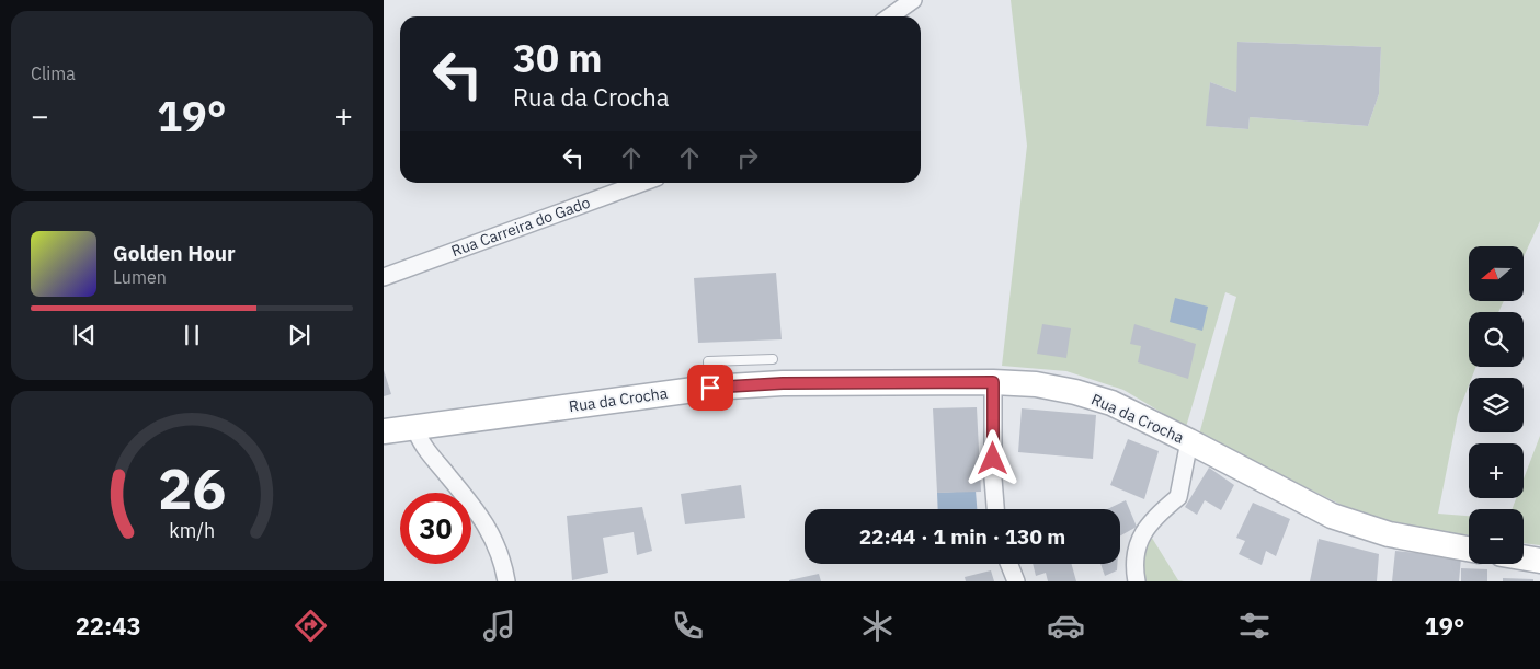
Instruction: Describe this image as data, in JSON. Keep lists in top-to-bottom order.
{
  "streets": {
    "street": ["Rua Carreira do Gado", "Rua da Crocha"]
  },
  "north": "left",
  "page": {
    "tile": "Clima",
    "turn": ["30 m", "Rua da Crocha"],
    "heat": ["−", "19°", "+"],
    "song": ["Golden Hour", "Lumen"],
    "map_buttons": ["+", "−"],
    "limit": "30",
    "trip": "22:44 · 1 min · 130 m",
    "tabs": ["22:43", "19°"],
    "gauge": ["26", "km/h"]
  }
}
